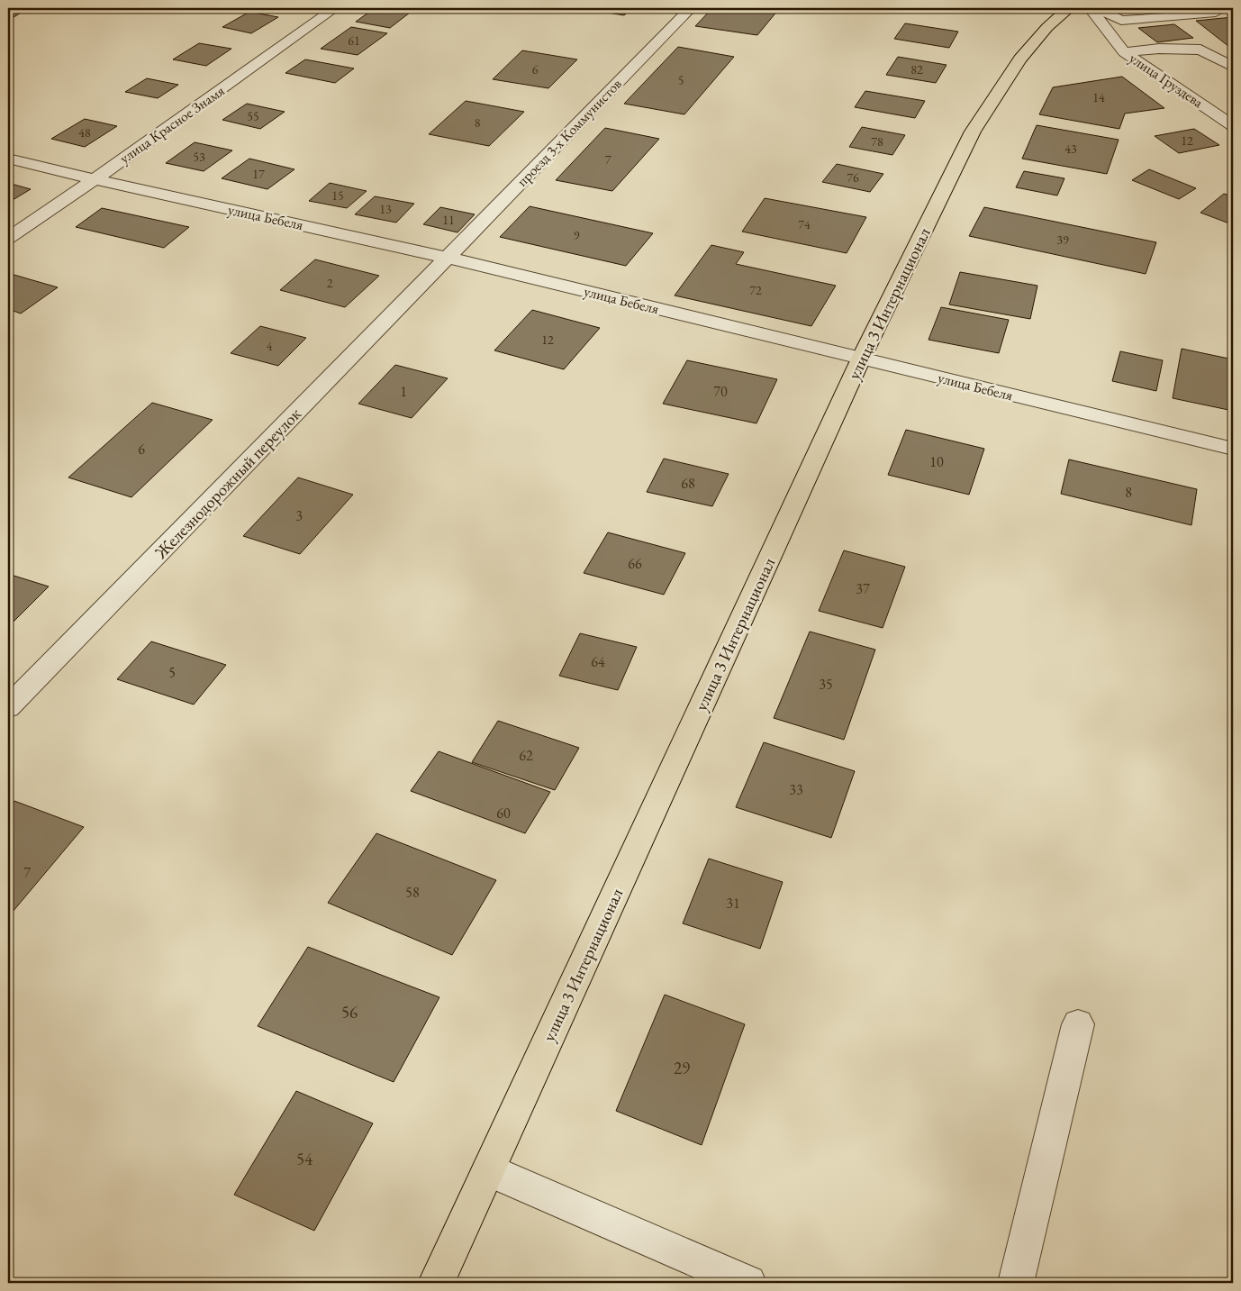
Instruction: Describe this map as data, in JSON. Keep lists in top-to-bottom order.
{
  "streets": {
    "main road": ["улица 3 Интернационал"],
    "street": [
      "улица Груздева",
      "улица Красное Знамя",
      "проезд 3-х Коммунистов",
      "улица Бебеля",
      "Железнодорожный переулок"
    ]
  },
  "crossings": [
    ["улица Красное Знамя", "улица Бебеля"],
    ["проезд 3-х Коммунистов", "улица Бебеля"],
    ["проезд 3-х Коммунистов", "Железнодорожный переулок"],
    ["улица Бебеля", "улица 3 Интернационал"],
    ["улица Бебеля", "Железнодорожный переулок"]
  ],
  "house_numbers": [
    "61",
    "6",
    "82",
    "5",
    "14",
    "55",
    "8",
    "48",
    "12",
    "78",
    "43",
    "53",
    "7",
    "17",
    "76",
    "15",
    "13",
    "11",
    "74",
    "9",
    "39",
    "2",
    "72",
    "12",
    "4",
    "1",
    "70",
    "6",
    "10",
    "68",
    "8",
    "3",
    "66",
    "37",
    "64",
    "5",
    "35",
    "62",
    "33",
    "60",
    "7",
    "58",
    "31",
    "56",
    "29",
    "54"
  ]
}
